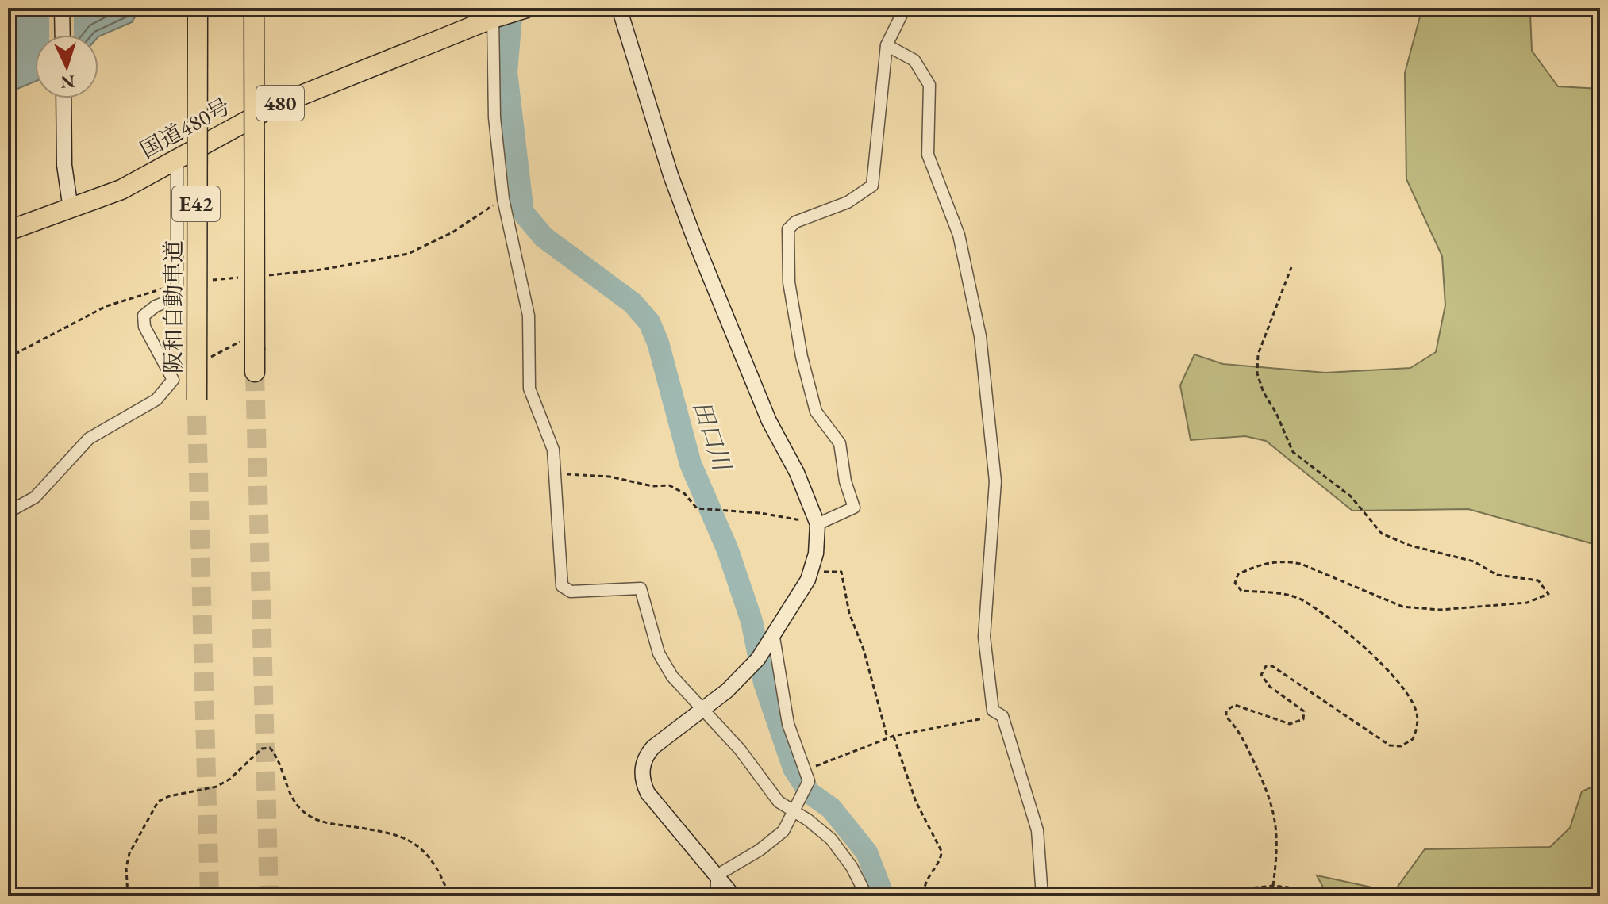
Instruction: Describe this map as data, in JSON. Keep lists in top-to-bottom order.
{
  "streets": {
    "highway": [
      "480",
      "国道480号",
      "E42",
      "阪和自動車道"
    ]
  },
  "water": ["田口川"],
  "north": "bottom"
}
